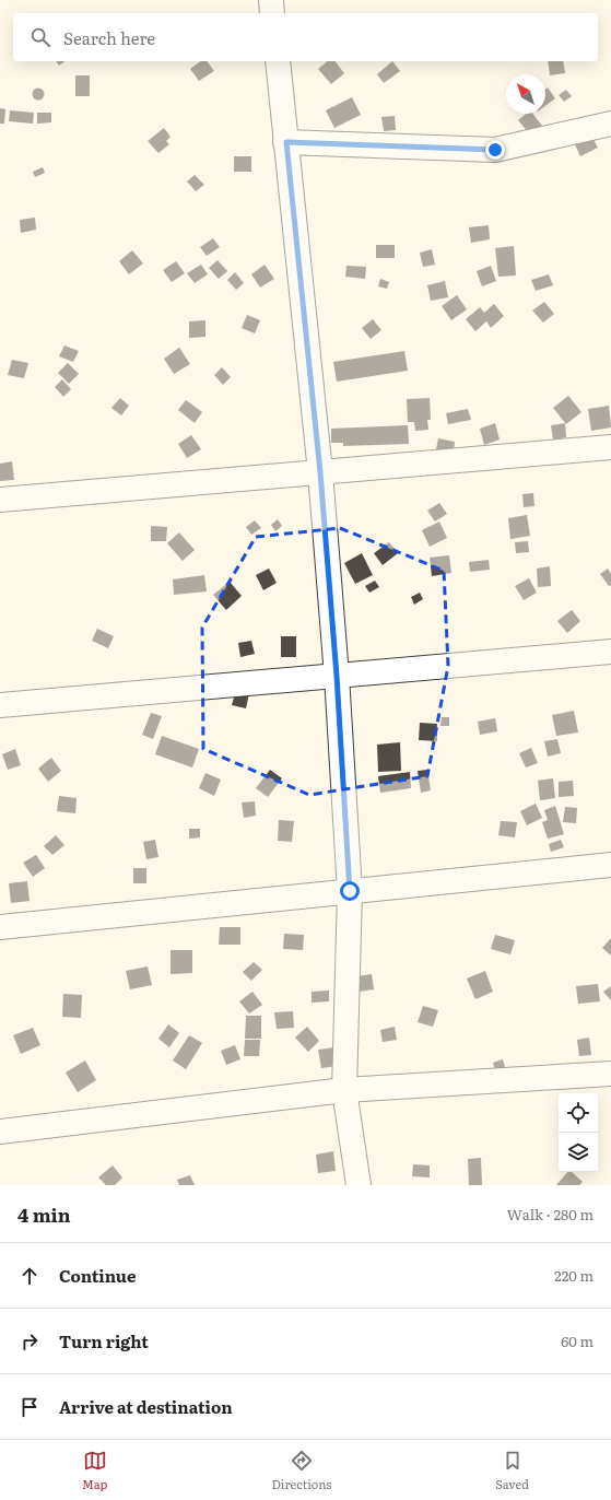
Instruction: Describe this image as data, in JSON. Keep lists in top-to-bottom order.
{
  "north": "top left",
  "page": {
    "search": "Search here",
    "heading": ["4 min", "Walk · 280 m"],
    "list": [
      ["Continue", "220 m"],
      ["Turn right", "60 m"],
      "Arrive at destination"
    ],
    "nav": ["Map", "Directions", "Saved"]
  }
}
